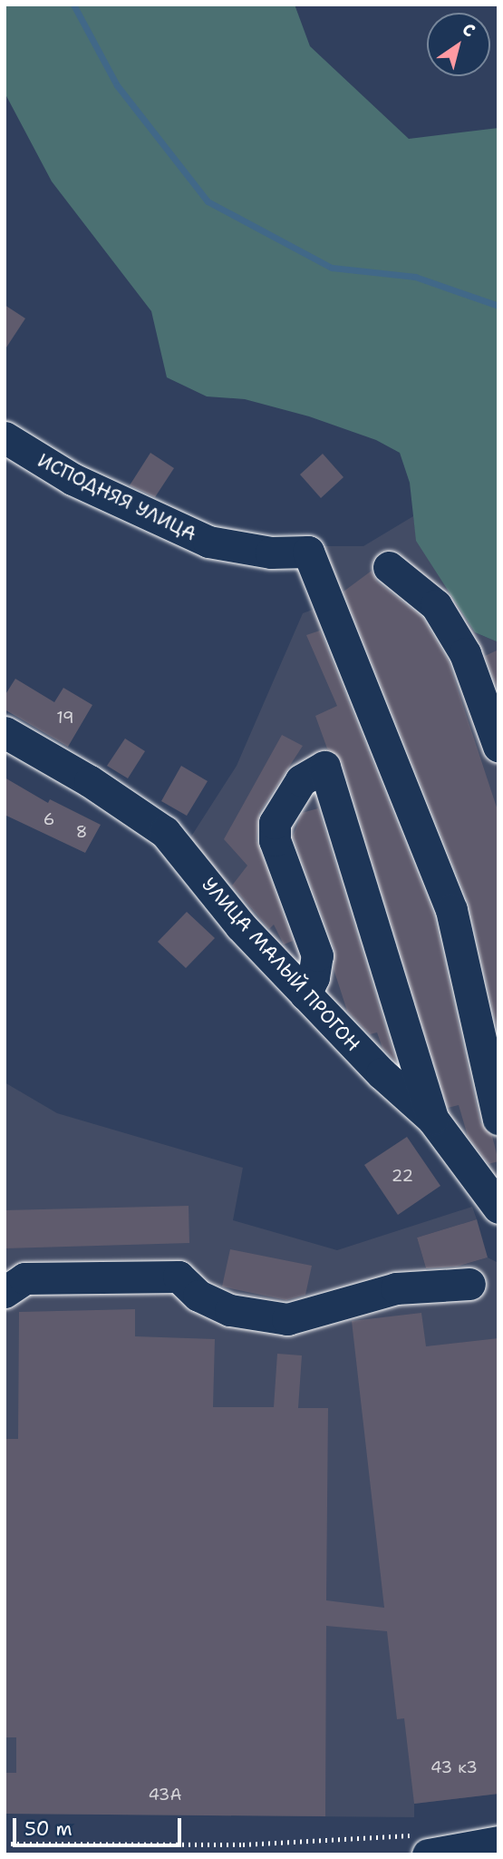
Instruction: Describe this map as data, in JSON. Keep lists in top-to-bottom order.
{
  "streets": {
    "street": ["ИСПОДНЯЯ УЛИЦА", "УЛИЦА МАЛЫЙ ПРОГОН"]
  },
  "house_numbers": [
    "19",
    "6",
    "8",
    "22",
    "43 к3",
    "43А"
  ],
  "scale_bar": "50 m",
  "north": "top right"
}
